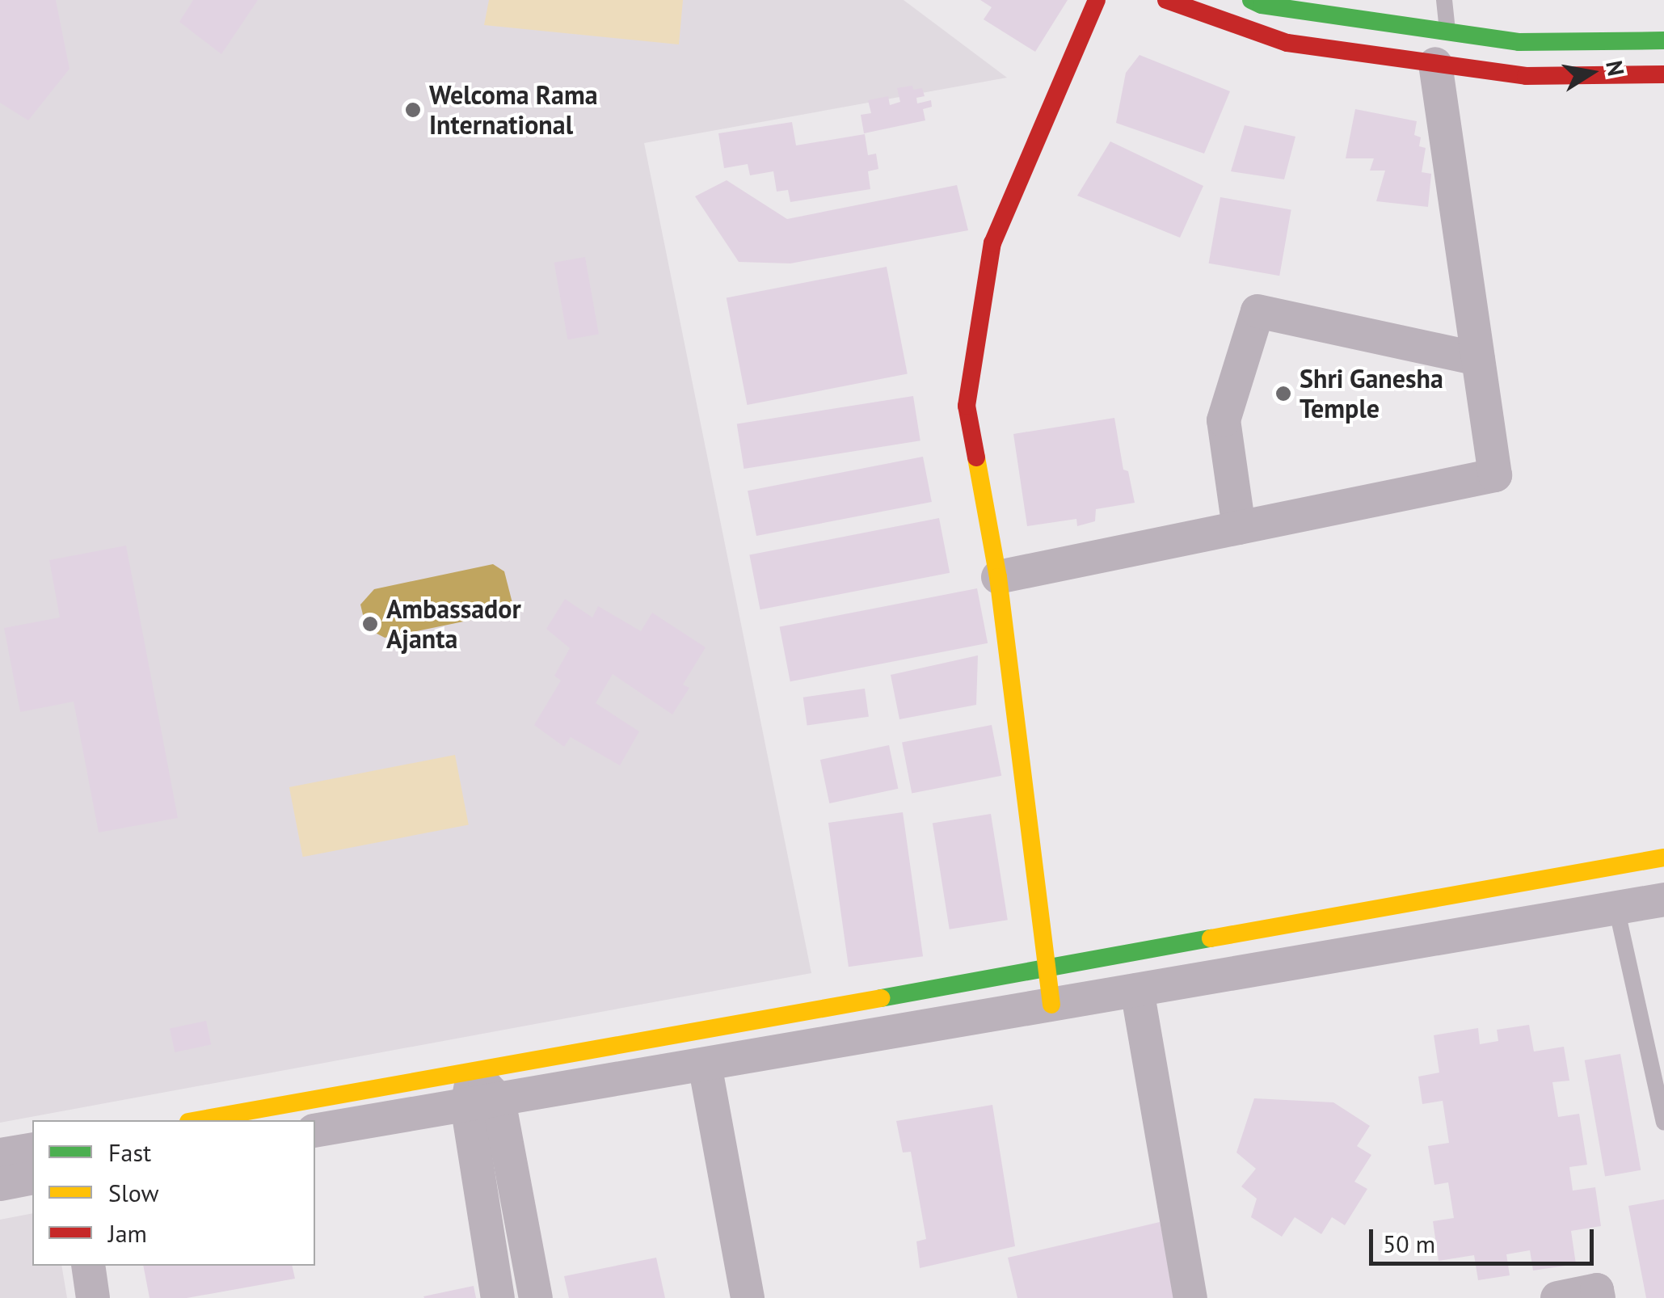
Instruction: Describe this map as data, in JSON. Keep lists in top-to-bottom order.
{
  "places": ["Welcoma Rama International", "Shri Ganesha Temple", "Ambassador Ajanta"],
  "legend": ["Fast", "Slow", "Jam"],
  "scale_bar": "50 m",
  "north": "right"
}
